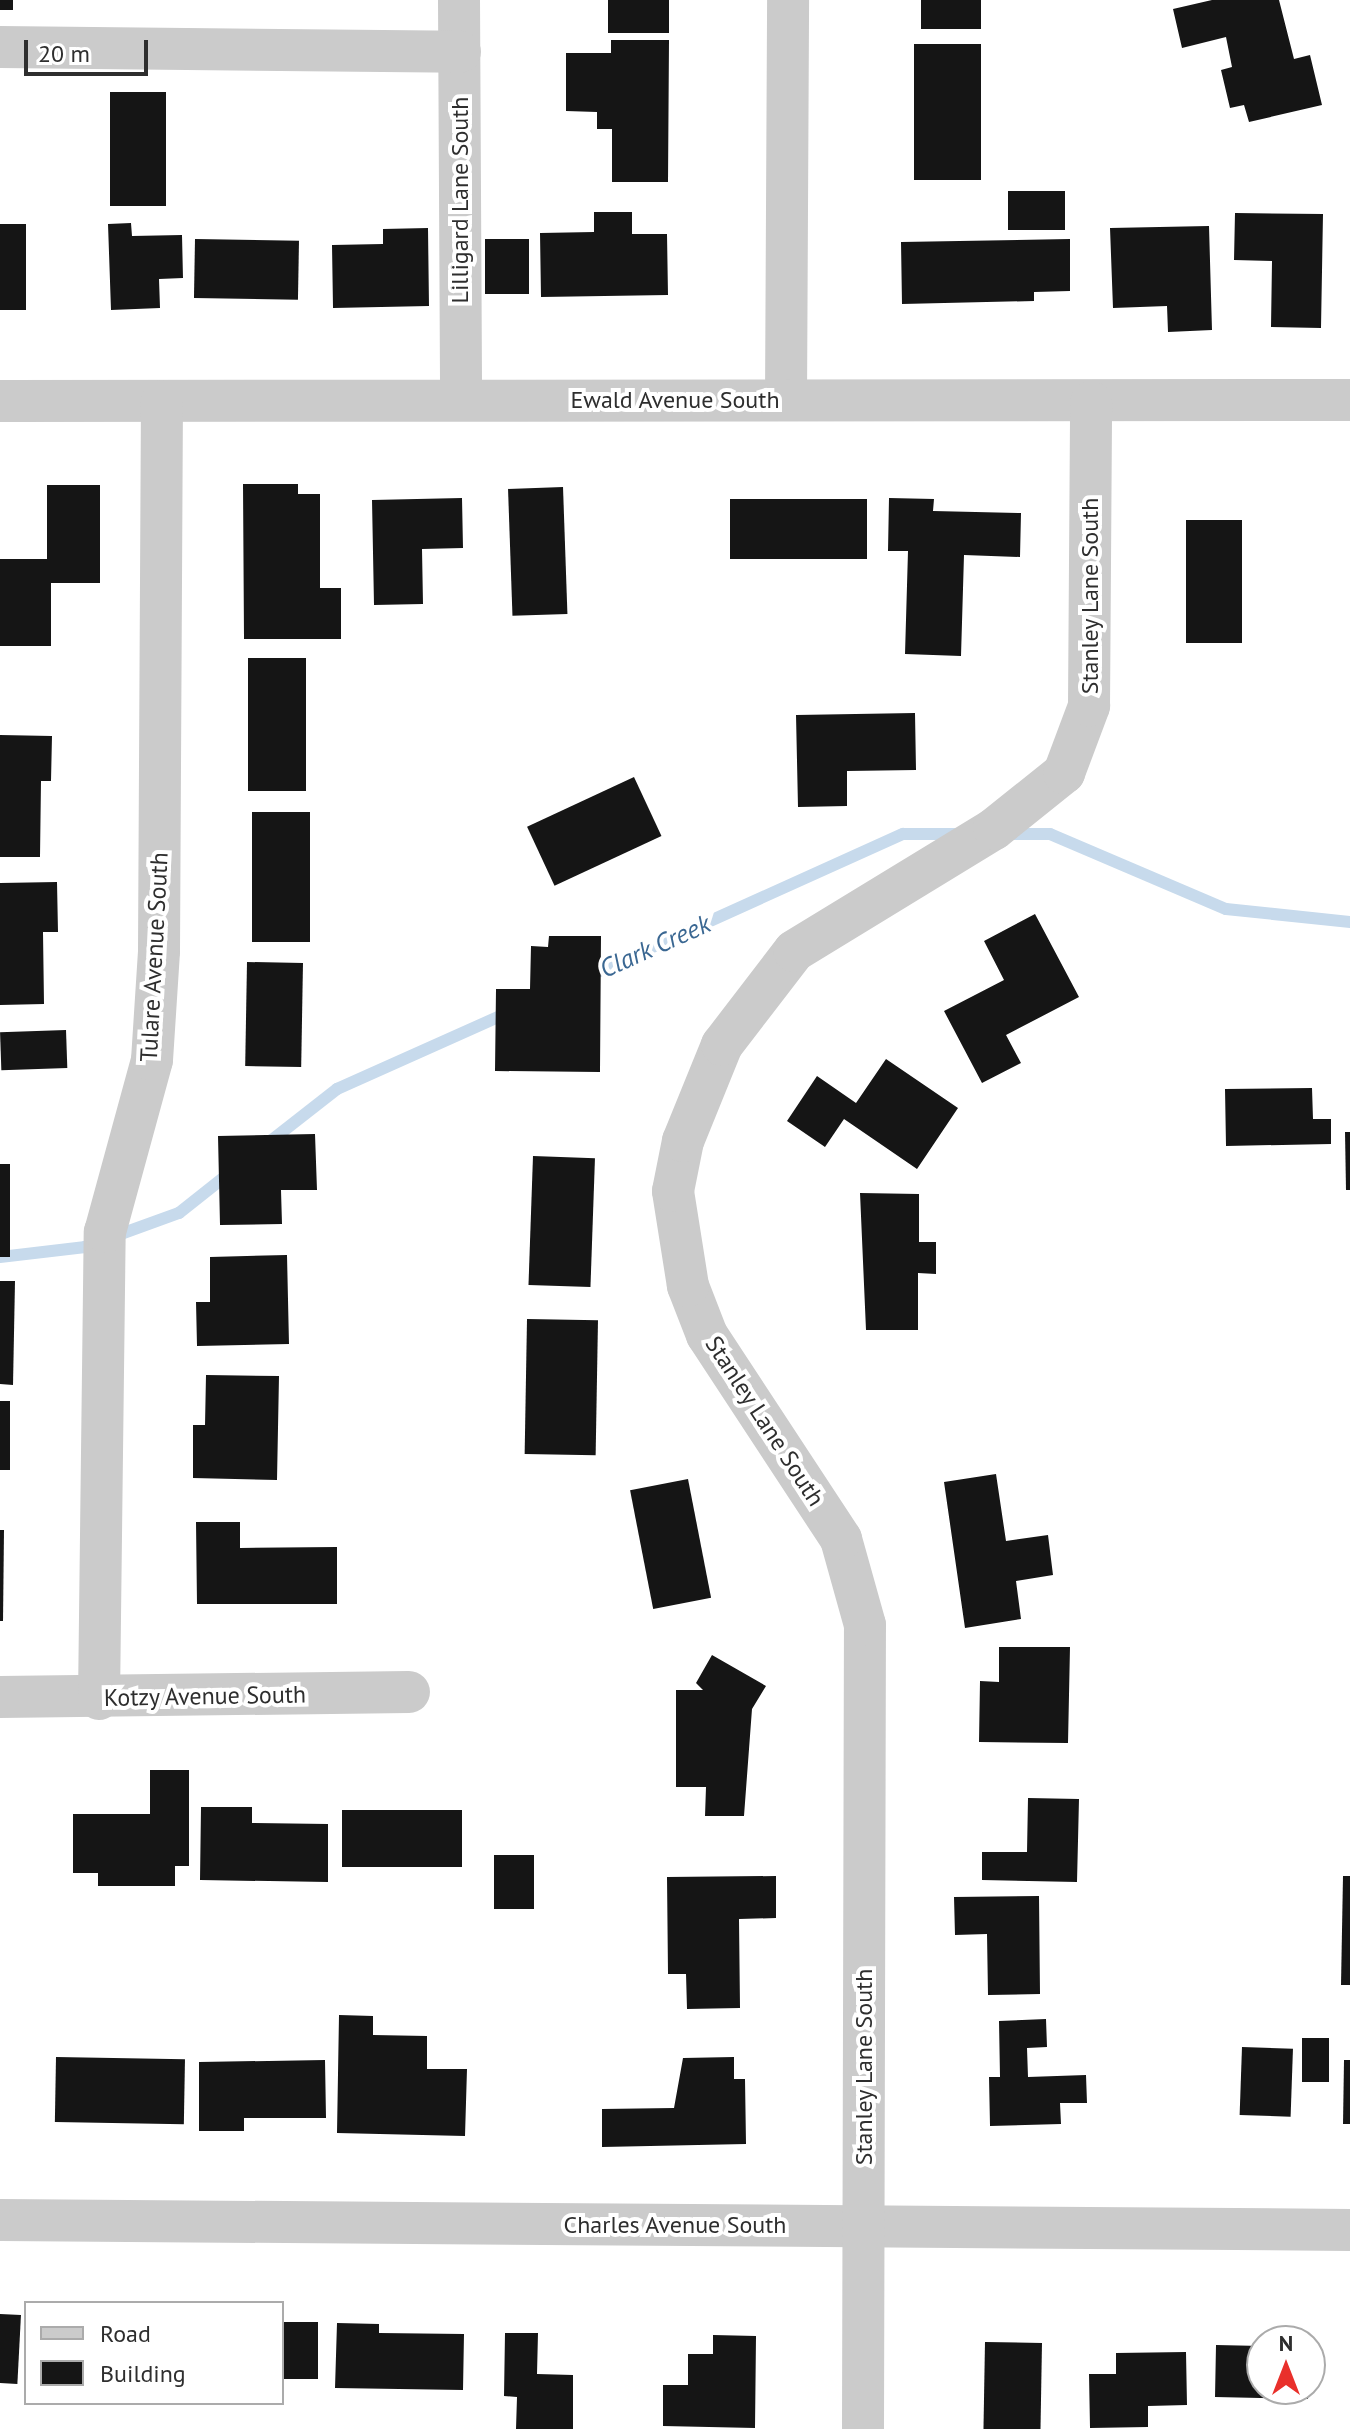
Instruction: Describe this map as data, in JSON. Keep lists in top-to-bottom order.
{
  "streets": {
    "street": [
      "Lilligard Lane South",
      "Ewald Avenue South",
      "Stanley Lane South",
      "Tulare Avenue South",
      "Kotzy Avenue South",
      "Charles Avenue South"
    ]
  },
  "crossings": [
    ["Lilligard Lane South", "Ewald Avenue South"],
    ["Ewald Avenue South", "Stanley Lane South"],
    ["Ewald Avenue South", "Tulare Avenue South"],
    ["Stanley Lane South", "Charles Avenue South"],
    ["Tulare Avenue South", "Kotzy Avenue South"]
  ],
  "water": ["Clark Creek"],
  "legend": ["Road", "Building"],
  "scale_bar": "20 m",
  "north": "top"
}
